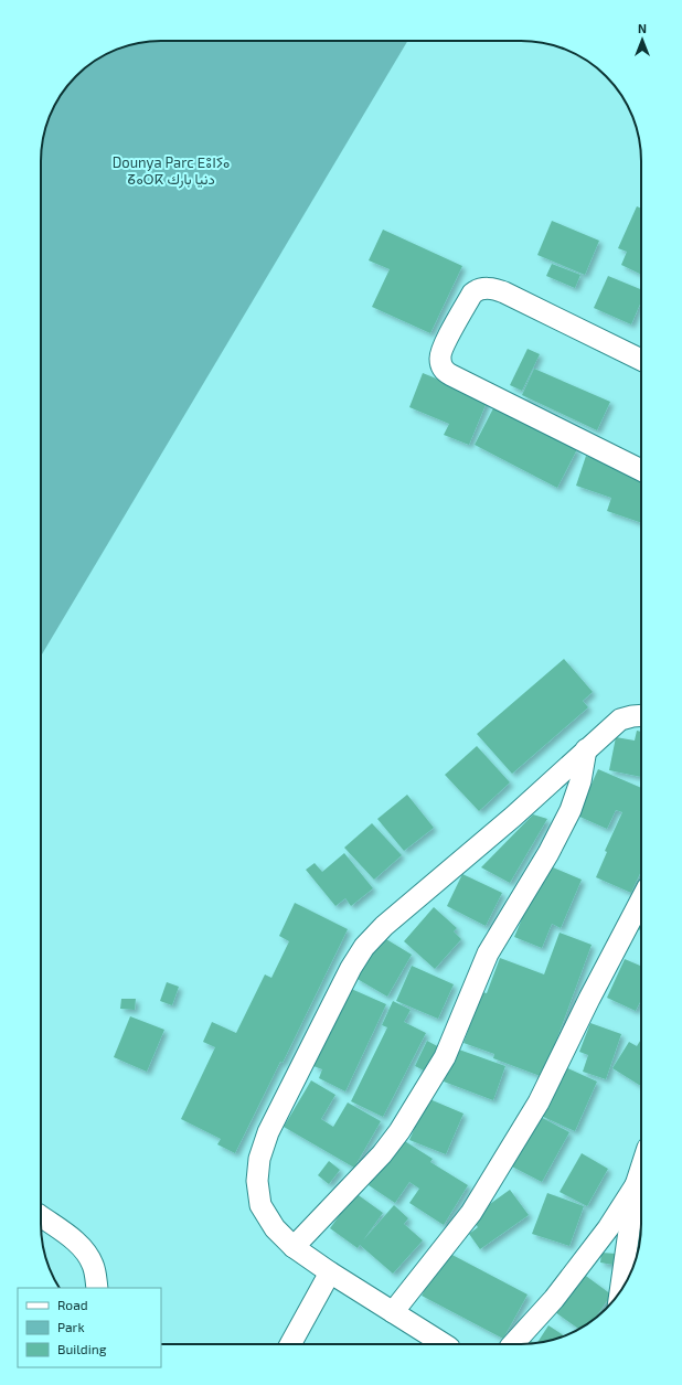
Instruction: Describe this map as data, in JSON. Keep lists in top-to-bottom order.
{
  "parks": ["Dounya Parc ⴹⵓⵏⵢⴰ ⵒⴰⵔⴽ دنيا بارك"],
  "legend": ["Road", "Park", "Building"],
  "north": "top"
}
